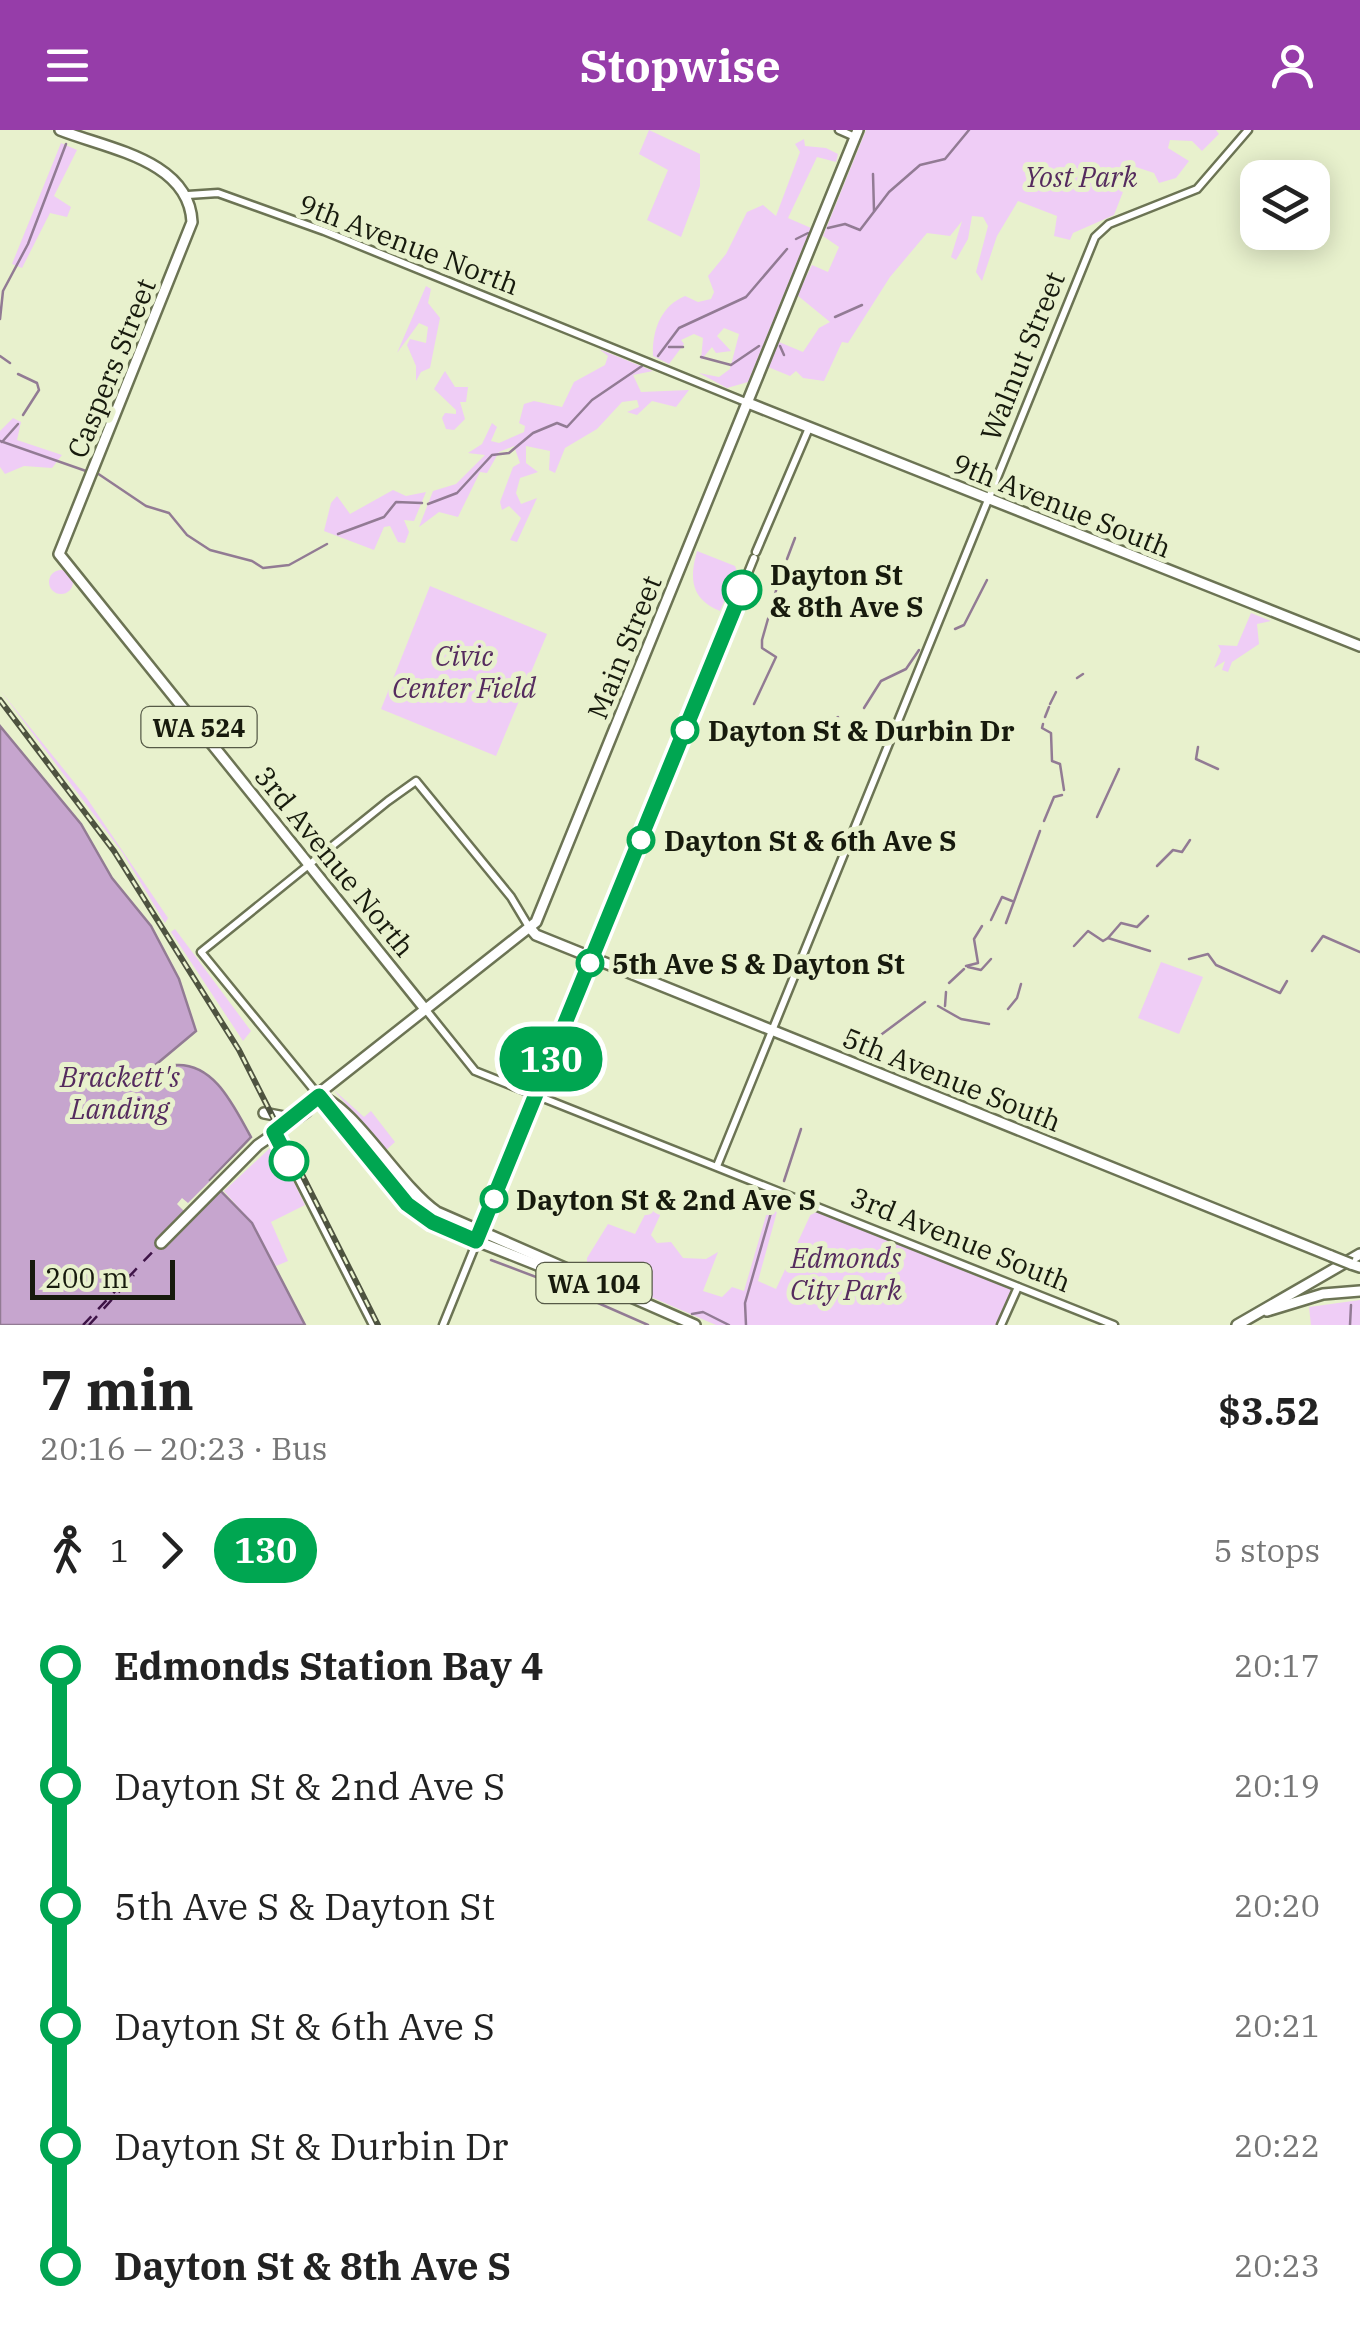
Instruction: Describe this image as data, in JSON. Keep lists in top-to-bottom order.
{
  "streets": {
    "main road": [
      "Caspers Street",
      "9th Avenue South",
      "Main Street",
      "WA 524",
      "3rd Avenue North",
      "5th Avenue South",
      "WA 104"
    ],
    "street": ["9th Avenue North", "Walnut Street", "3rd Avenue South"]
  },
  "crossings": [
    ["9th Avenue North", "Caspers Street"],
    ["9th Avenue North", "9th Avenue South"],
    ["9th Avenue North", "Main Street"],
    ["Walnut Street", "9th Avenue South"],
    ["Walnut Street", "5th Avenue South"],
    ["Walnut Street", "3rd Avenue South"],
    ["Caspers Street", "3rd Avenue North"],
    ["9th Avenue South", "Main Street"],
    ["Main Street", "3rd Avenue North"],
    ["Main Street", "5th Avenue South"],
    ["Main Street", "3rd Avenue South"],
    ["Main Street", "WA 104"],
    ["3rd Avenue North", "3rd Avenue South"]
  ],
  "parks": [
    "Yost Park",
    "Civic Center Field",
    "Brackett's Landing",
    "Edmonds City Park"
  ],
  "places": [
    "Dayton St & 8th Ave S",
    "Dayton St & Durbin Dr",
    "Dayton St & 6th Ave S",
    "5th Ave S & Dayton St",
    "Dayton St & 2nd Ave S"
  ],
  "lines": ["bus line 130"],
  "scale_bar": "200 m",
  "page": {
    "header": "Stopwise",
    "on_map": "130",
    "scale": "200 m",
    "heading": ["7 min", "20:16 – 20:23 · Bus", "$3.52"],
    "legs": ["1", "130", "5 stops"],
    "list": [
      {
        "name": "Edmonds Station Bay 4",
        "value": "20:17"
      },
      {
        "name": "Dayton St & 2nd Ave S",
        "value": "20:19"
      },
      {
        "name": "5th Ave S & Dayton St",
        "value": "20:20"
      },
      {
        "name": "Dayton St & 6th Ave S",
        "value": "20:21"
      },
      {
        "name": "Dayton St & Durbin Dr",
        "value": "20:22"
      },
      {
        "name": "Dayton St & 8th Ave S",
        "value": "20:23"
      }
    ]
  }
}
